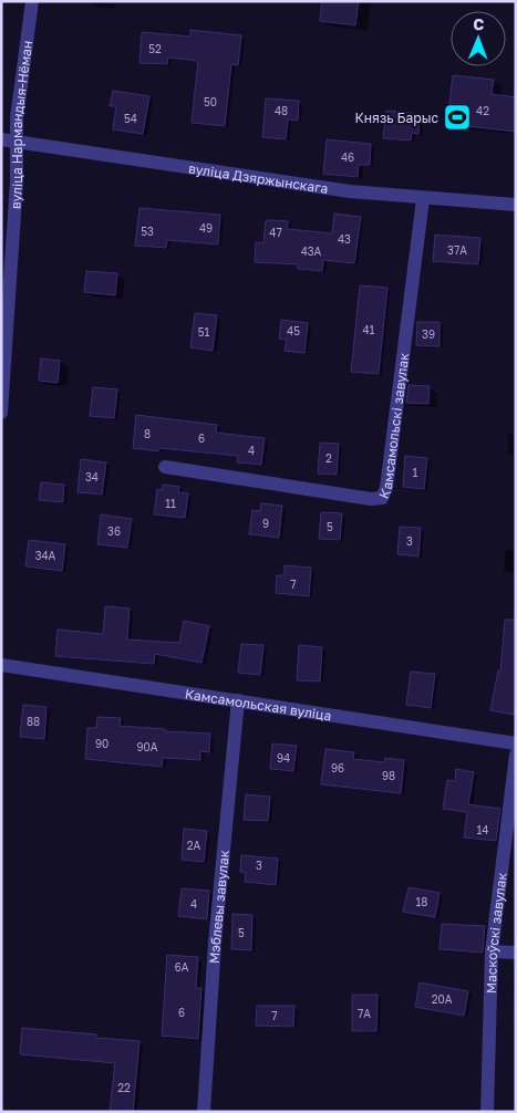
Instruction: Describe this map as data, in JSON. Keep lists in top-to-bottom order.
{
  "streets": {
    "street": [
      "вуліца Нармандыя-Нёман",
      "вуліца Дзяржынскага",
      "Камсамольскі завулак",
      "Камсамольская вуліца",
      "Мэблевы завулак",
      "Маскоўскі завулак"
    ]
  },
  "crossings": [
    ["вуліца Нармандыя-Нёман", "вуліца Дзяржынскага"],
    ["вуліца Дзяржынскага", "Камсамольскі завулак"],
    ["Камсамольская вуліца", "Мэблевы завулак"]
  ],
  "places": {
    "sports": ["Князь Барыс"]
  },
  "house_numbers": [
    "52",
    "50",
    "48",
    "42",
    "54",
    "46",
    "49",
    "53",
    "47",
    "43",
    "37А",
    "43А",
    "41",
    "45",
    "51",
    "39",
    "8",
    "6",
    "4",
    "2",
    "1",
    "34",
    "11",
    "9",
    "5",
    "36",
    "3",
    "34А",
    "7",
    "88",
    "90",
    "90А",
    "94",
    "96",
    "98",
    "14",
    "2А",
    "3",
    "18",
    "4",
    "5",
    "6А",
    "20А",
    "6",
    "7А",
    "7",
    "22"
  ],
  "north": "top"
}
